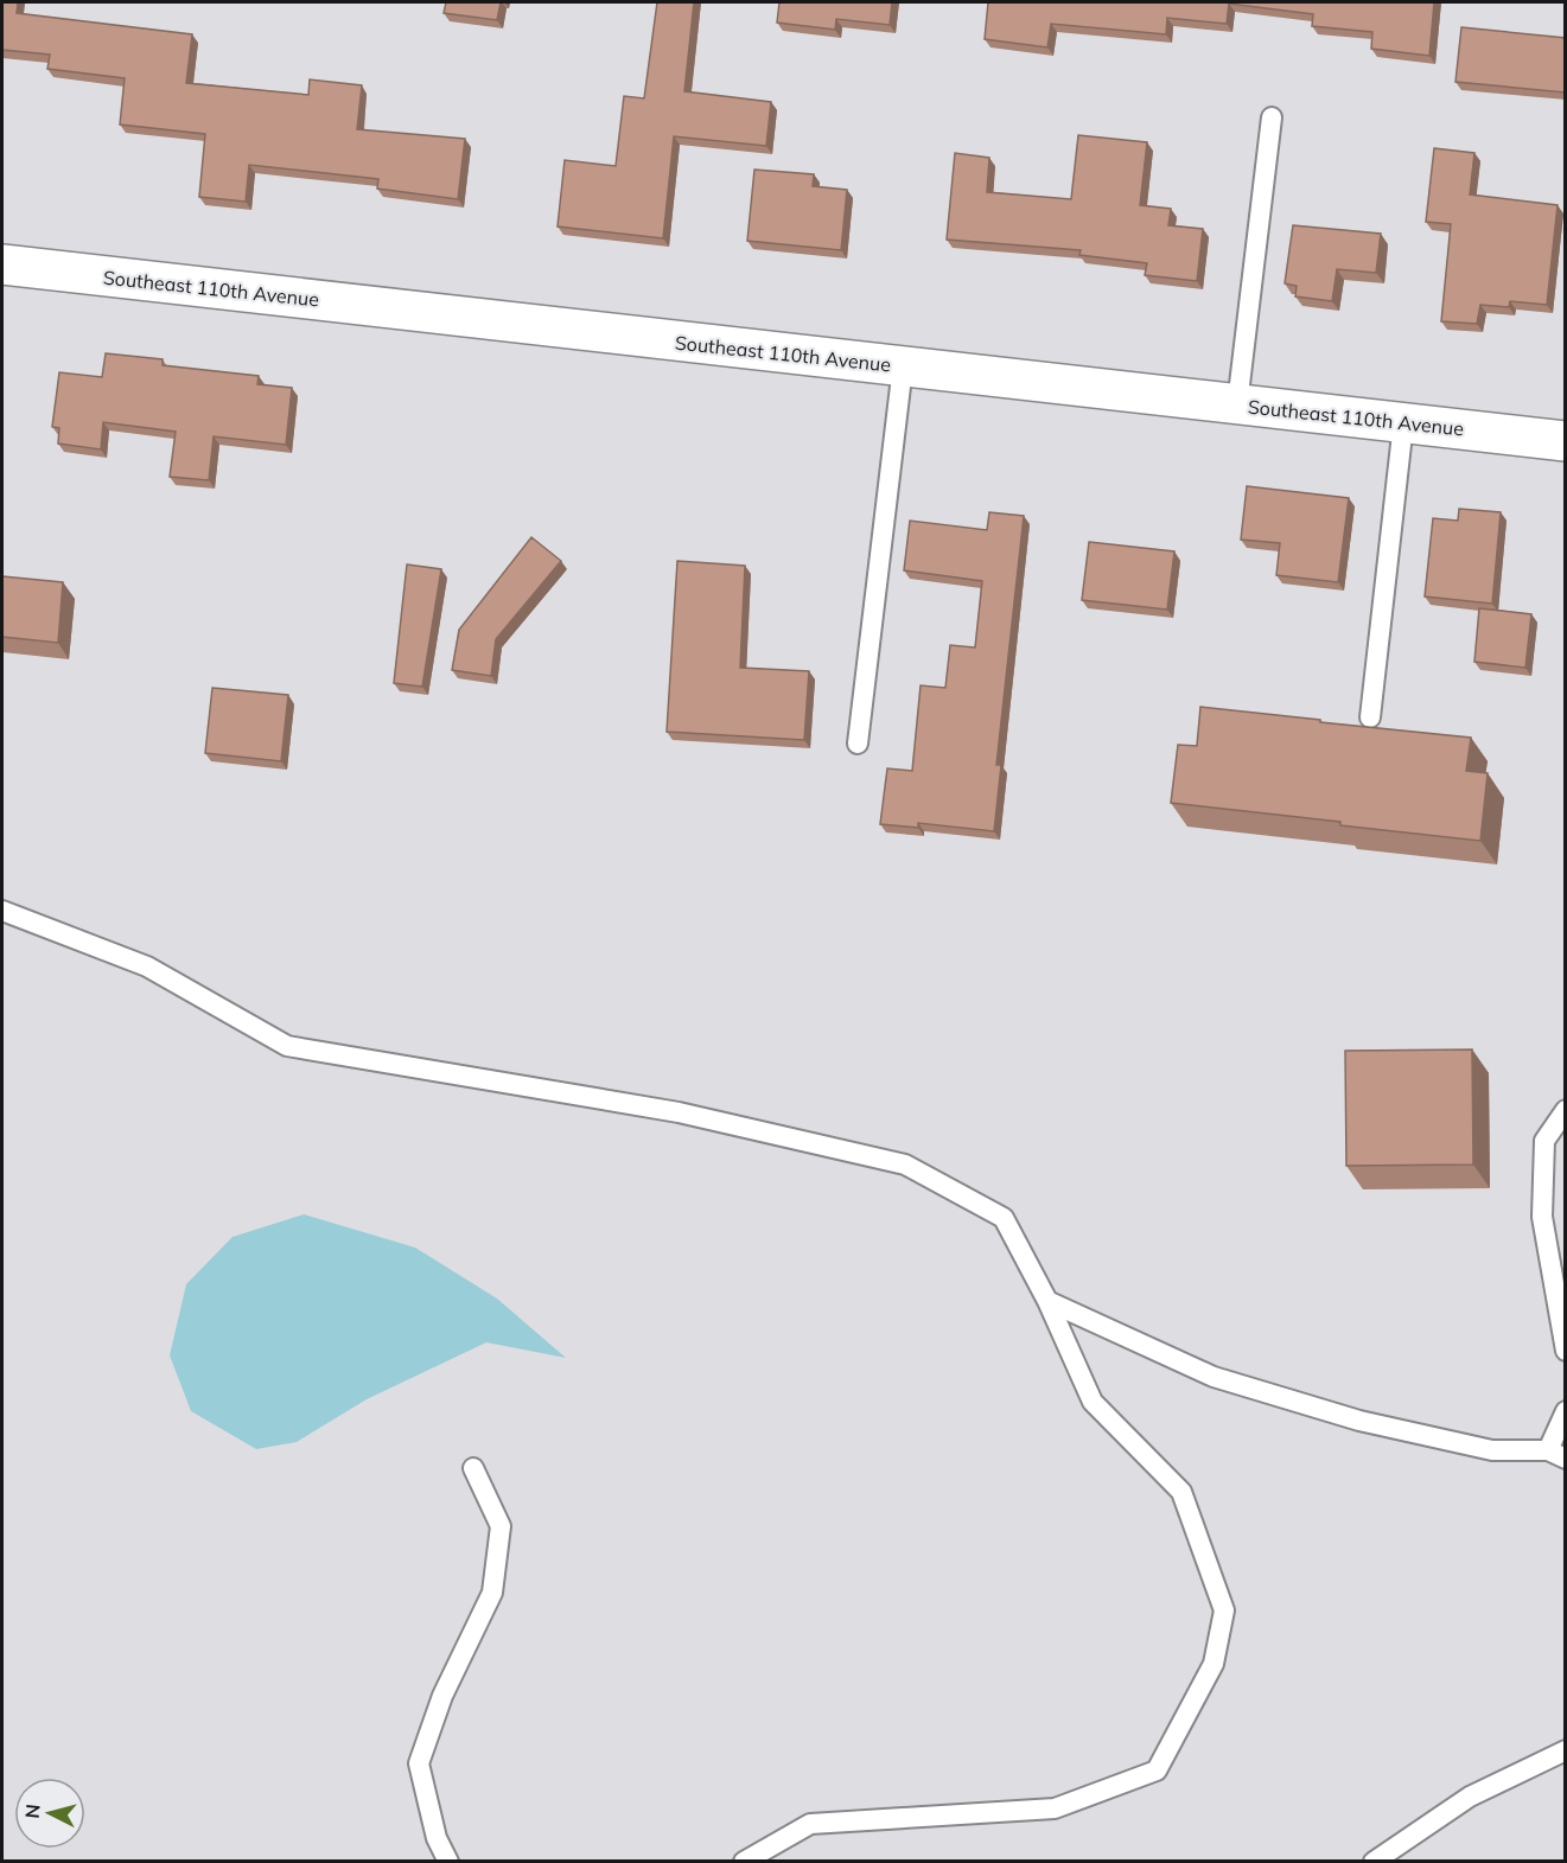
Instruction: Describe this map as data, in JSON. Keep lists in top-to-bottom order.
{
  "streets": {
    "street": ["Southeast 110th Avenue"]
  },
  "north": "left"
}
